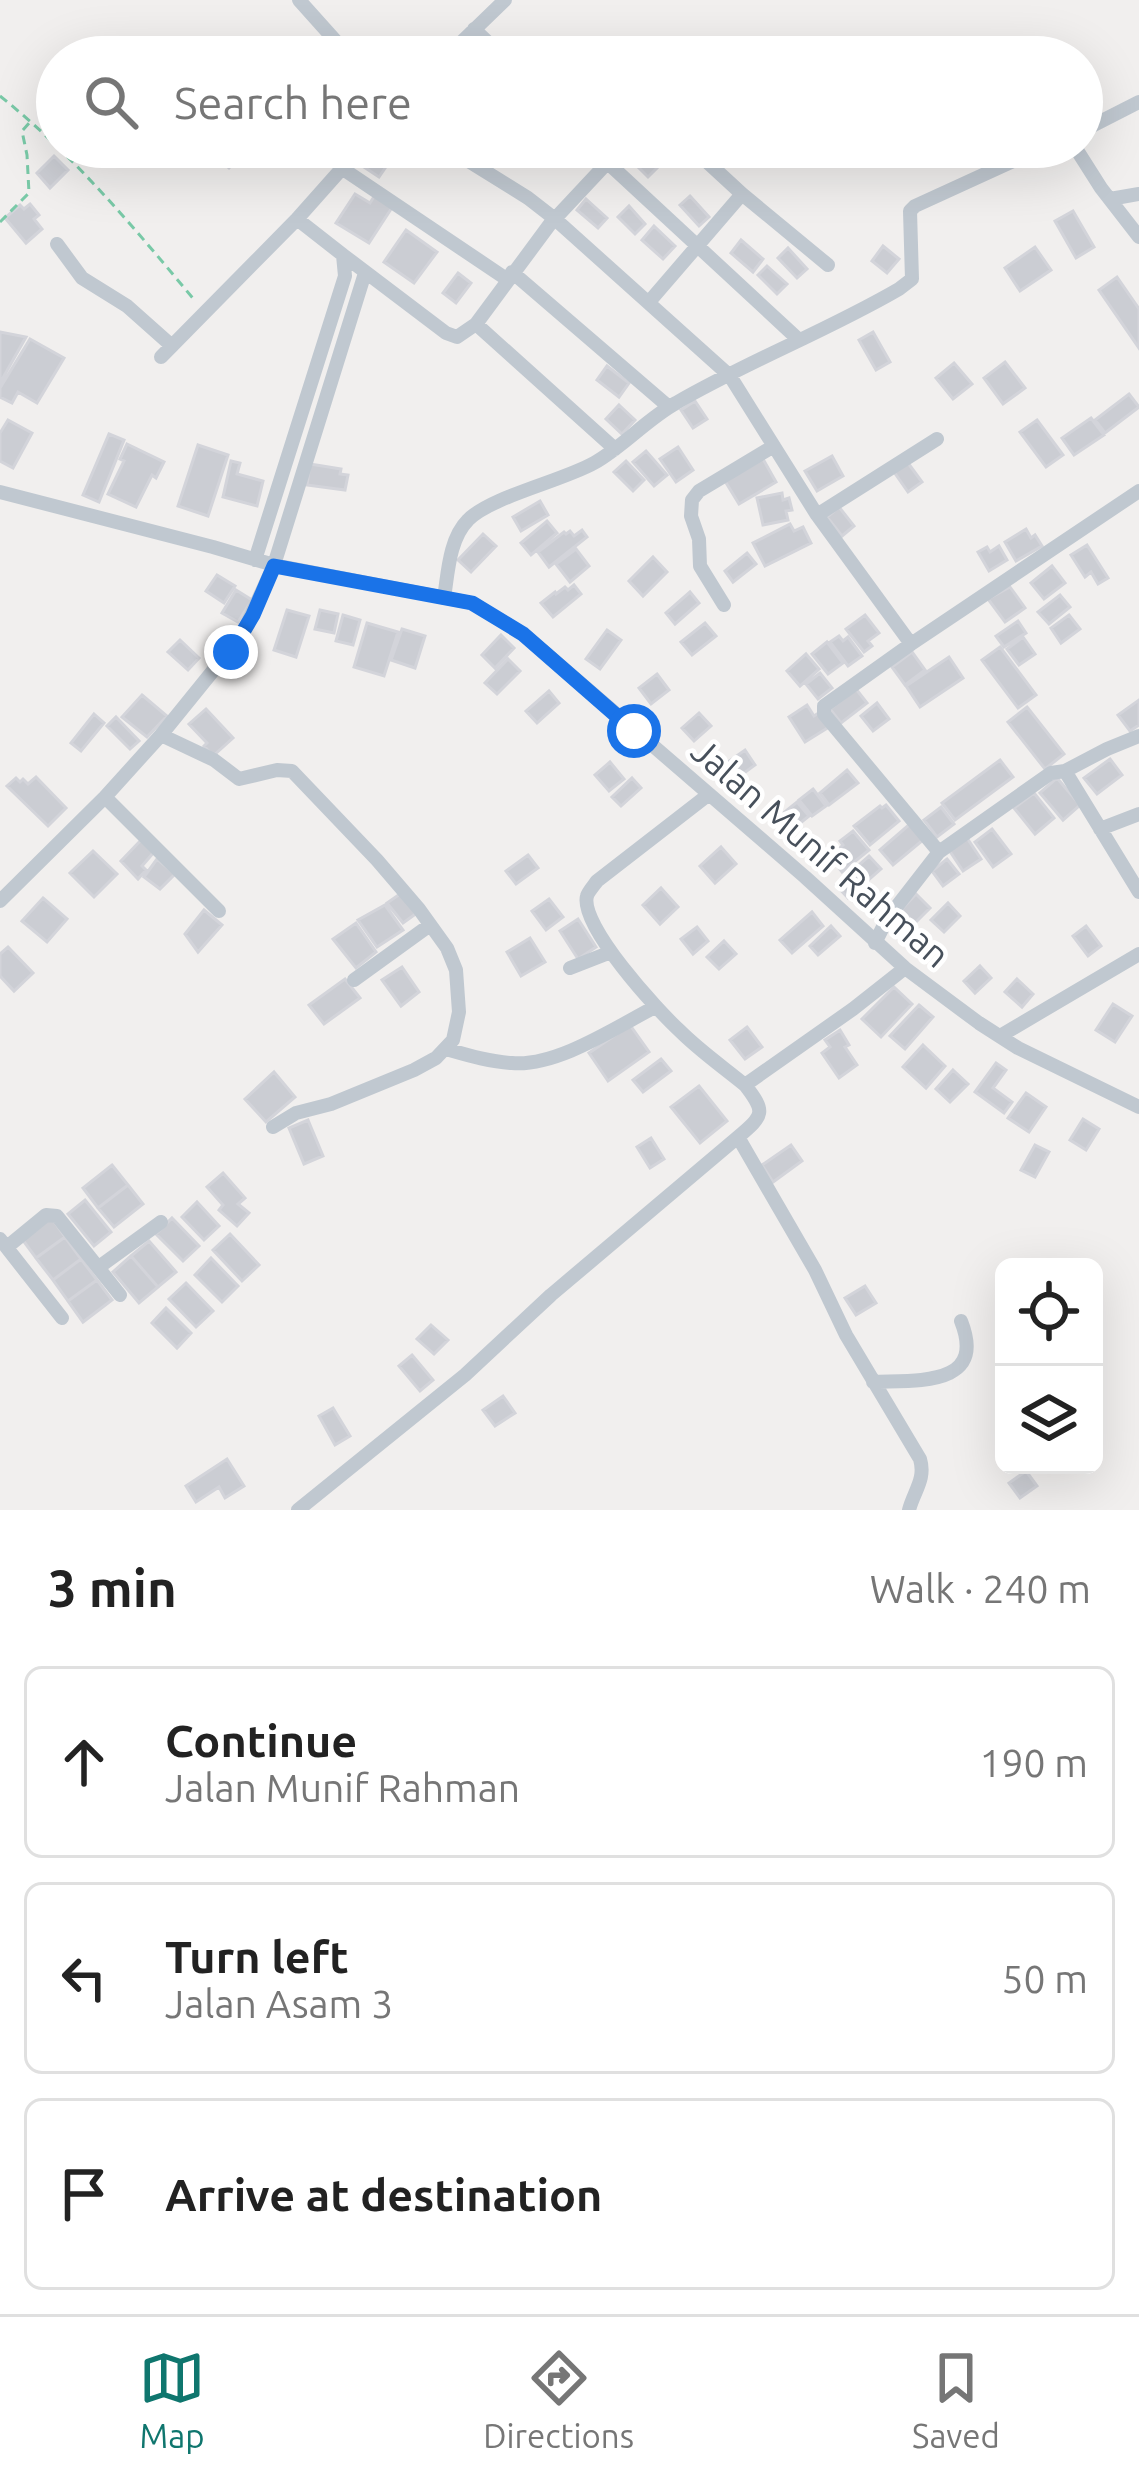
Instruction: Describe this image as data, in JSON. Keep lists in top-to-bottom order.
{
  "streets": {
    "street": ["Jalan Munif Rahman"]
  },
  "page": {
    "search": "Search here",
    "heading": ["3 min", "Walk · 240 m"],
    "list": [
      ["Continue", "Jalan Munif Rahman", "190 m"],
      ["Turn left", "Jalan Asam 3", "50 m"],
      "Arrive at destination"
    ],
    "nav": ["Map", "Directions", "Saved"]
  }
}
